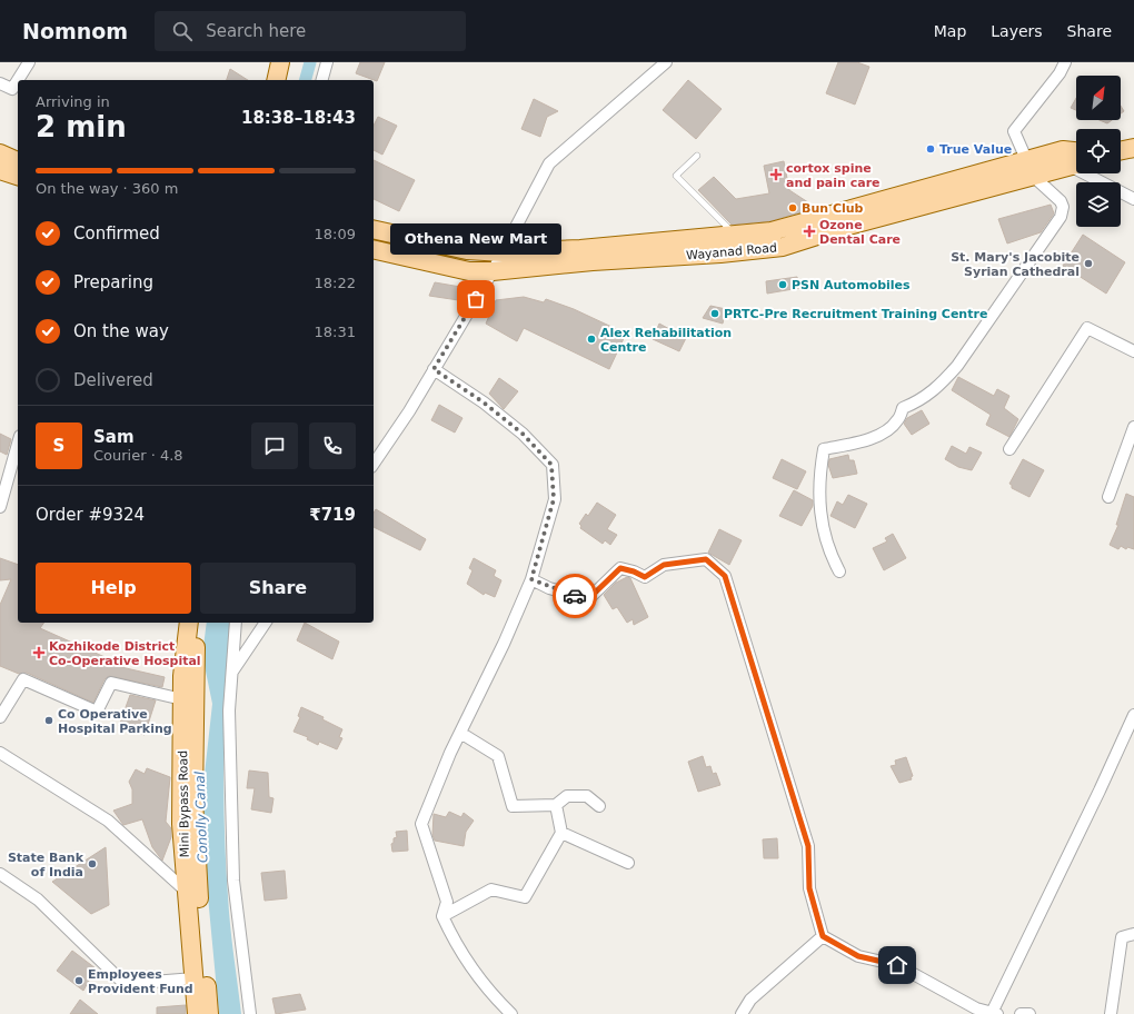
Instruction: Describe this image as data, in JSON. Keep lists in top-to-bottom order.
{
  "streets": {
    "main road": ["Wayanad Road", "Mini Bypass Road"]
  },
  "water": ["Conolly Canal"],
  "places": {
    "other": [
      "True Value",
      "Bun Club",
      "St. Mary's Jacobite Syrian Cathedral",
      "PSN Automobiles",
      "Othena New Mart",
      "PRTC-Pre Recruitment Training Centre",
      "Alex Rehabilitation Centre",
      "Co Operative Hospital Parking",
      "State Bank of India",
      "Employees Provident Fund"
    ],
    "health": ["cortox spine and pain care", "Ozone Dental Care", "Kozhikode District Co-Operative Hospital"]
  },
  "north": "top right",
  "page": {
    "header": "Nomnom",
    "search": "Search here",
    "nav": ["Map", "Layers", "Share"],
    "heading": ["2 min", "Arriving in", "18:38–18:43"],
    "panel": [
      "Sam",
      "Courier · 4.8",
      "Order #9324",
      "₹719"
    ],
    "bar": "On the way · 360 m",
    "list": [
      ["Confirmed", "18:09"],
      ["Preparing", "18:22"],
      ["On the way", "18:31"],
      "Delivered"
    ],
    "bubble": "Othena New Mart",
    "round": "S",
    "buttons": ["Help", "Share"]
  }
}
